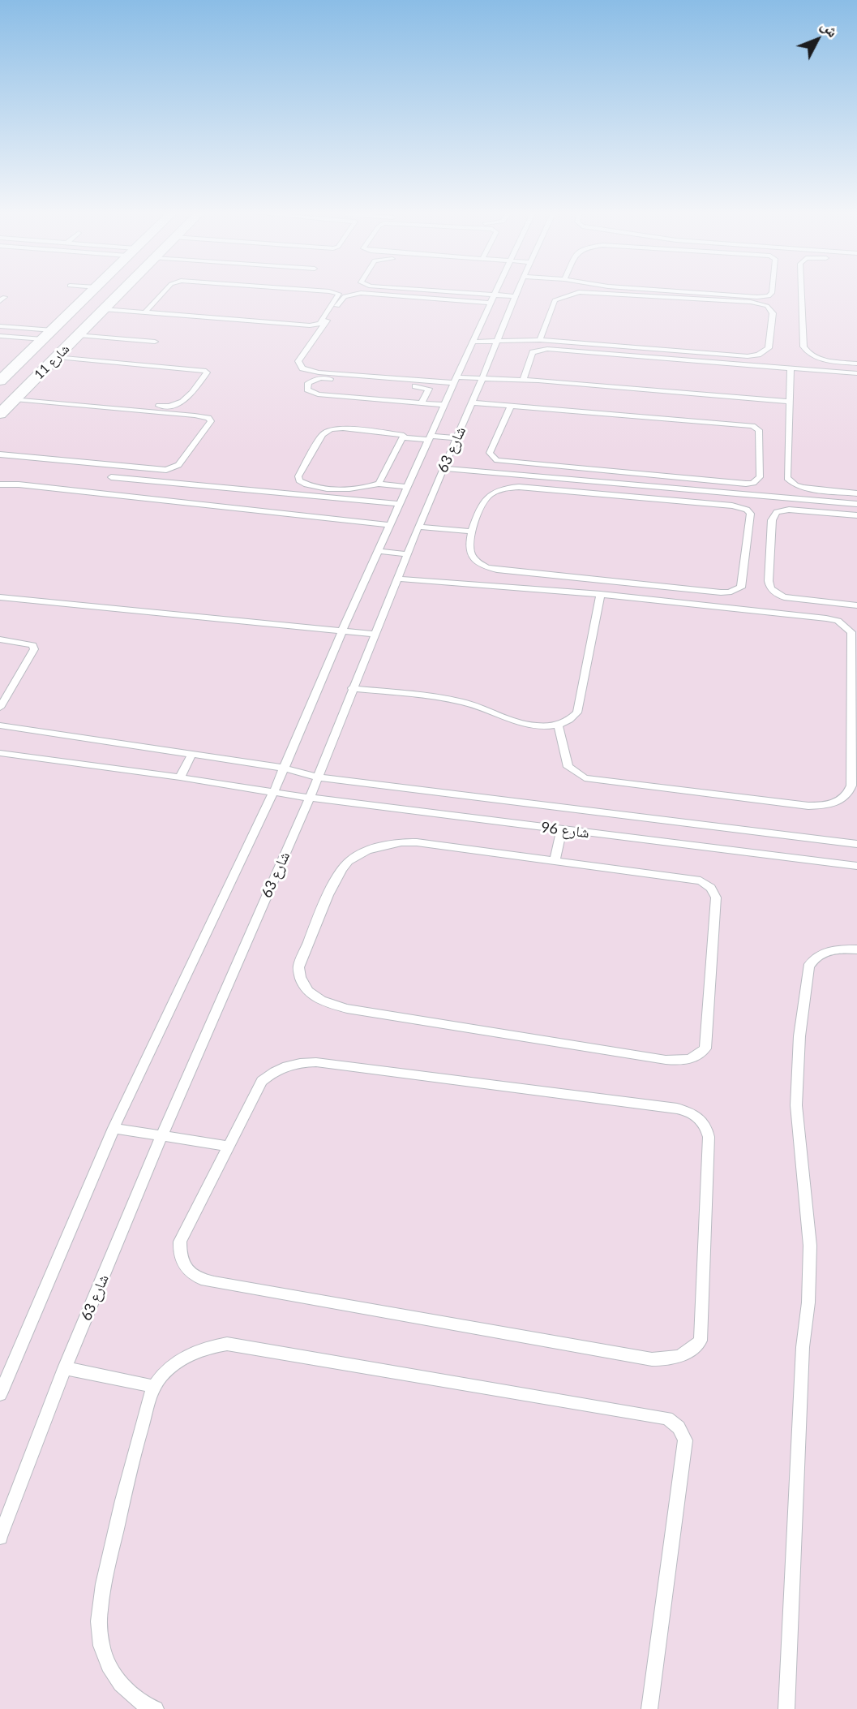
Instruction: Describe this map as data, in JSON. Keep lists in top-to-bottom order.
{
  "streets": {
    "street": ["شارع 11"],
    "lane": ["شارع 63", "شارع 96"]
  },
  "crossings": [
    ["شارع 63", "شارع 96"]
  ],
  "north": "top right"
}
